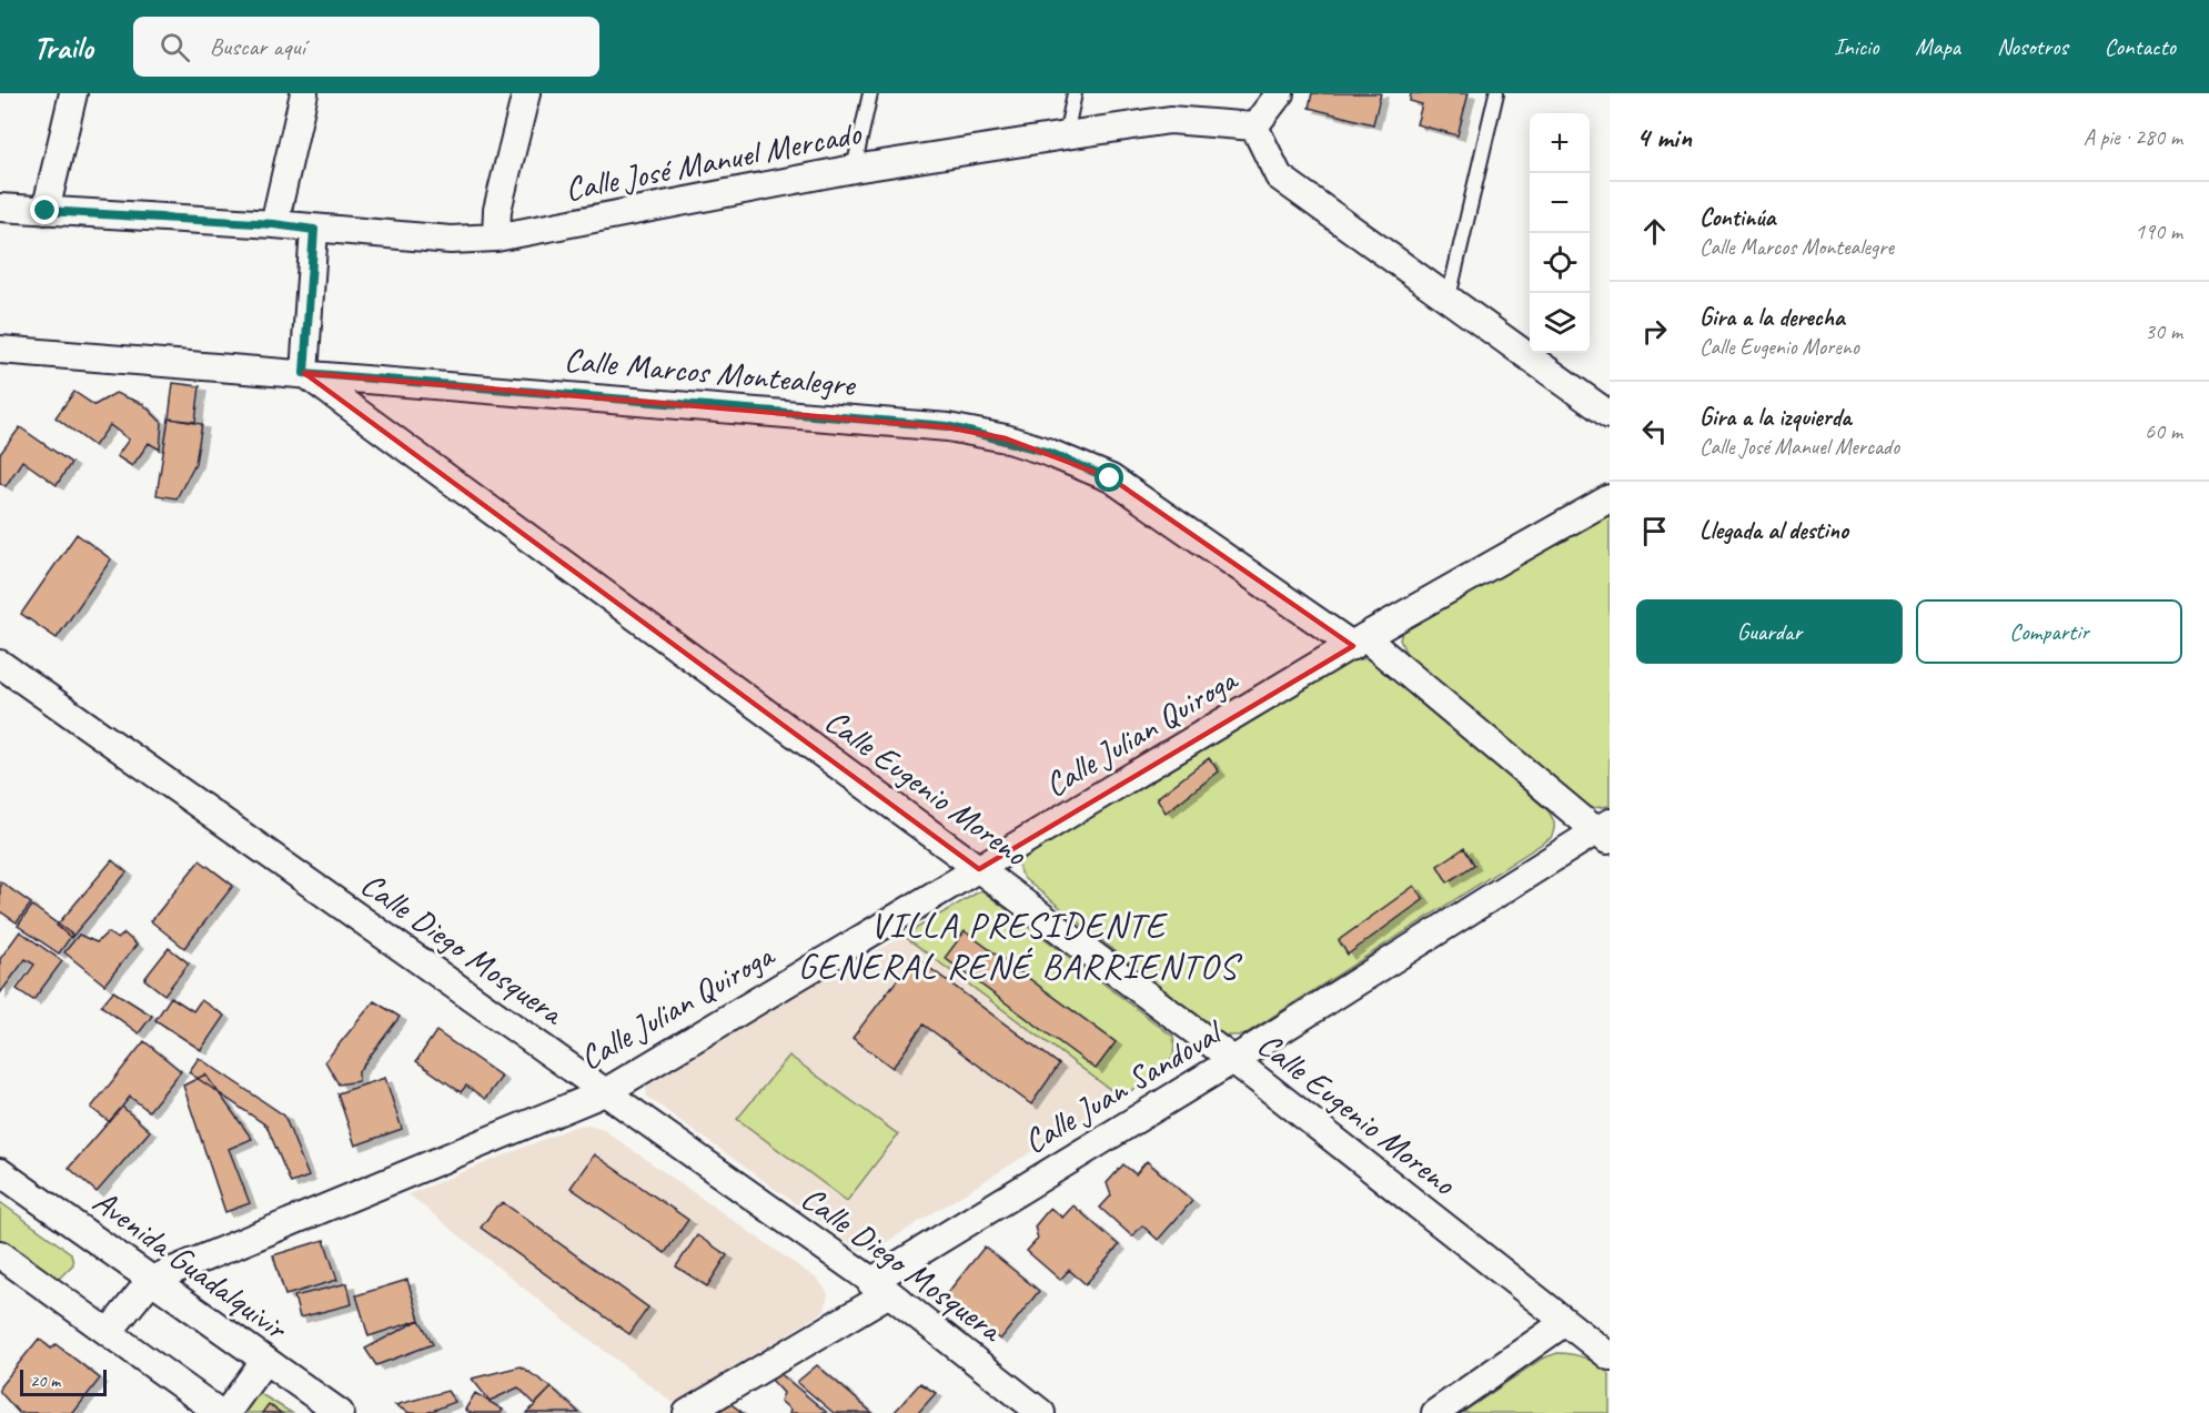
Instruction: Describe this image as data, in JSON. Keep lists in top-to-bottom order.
{
  "streets": {
    "street": [
      "Calle José Manuel Mercado",
      "Calle Marcos Montealegre",
      "Calle Julian Quiroga",
      "Calle Eugenio Moreno",
      "Calle Diego Mosquera",
      "Calle Juan Sandoval",
      "Avenida Guadalquivir"
    ]
  },
  "crossings": [
    ["Calle Marcos Montealegre", "Calle Julian Quiroga"],
    ["Calle Marcos Montealegre", "Calle Eugenio Moreno"],
    ["Calle Marcos Montealegre", "Calle Juan Sandoval"],
    ["Calle Julian Quiroga", "Calle Eugenio Moreno"],
    ["Calle Julian Quiroga", "Calle Diego Mosquera"],
    ["Calle Julian Quiroga", "Avenida Guadalquivir"],
    ["Calle Eugenio Moreno", "Calle Juan Sandoval"],
    ["Calle Diego Mosquera", "Calle Juan Sandoval"]
  ],
  "districts": ["VILLA PRESIDENTE GENERAL RENÉ BARRIENTOS"],
  "scale_bar": "20 m",
  "page": {
    "header": "Trailo",
    "search": "Buscar aquí",
    "nav": [
      "Inicio",
      "Mapa",
      "Nosotros",
      "Contacto"
    ],
    "heading": ["4 min", "A pie · 280 m"],
    "map_buttons": ["+", "−"],
    "list": [
      ["Continúa", "Calle Marcos Montealegre", "190 m"],
      ["Gira a la derecha", "Calle Eugenio Moreno", "30 m"],
      ["Gira a la izquierda", "Calle José Manuel Mercado", "60 m"],
      "Llegada al destino"
    ],
    "buttons": ["Guardar", "Compartir"],
    "scale": "20 m"
  }
}
